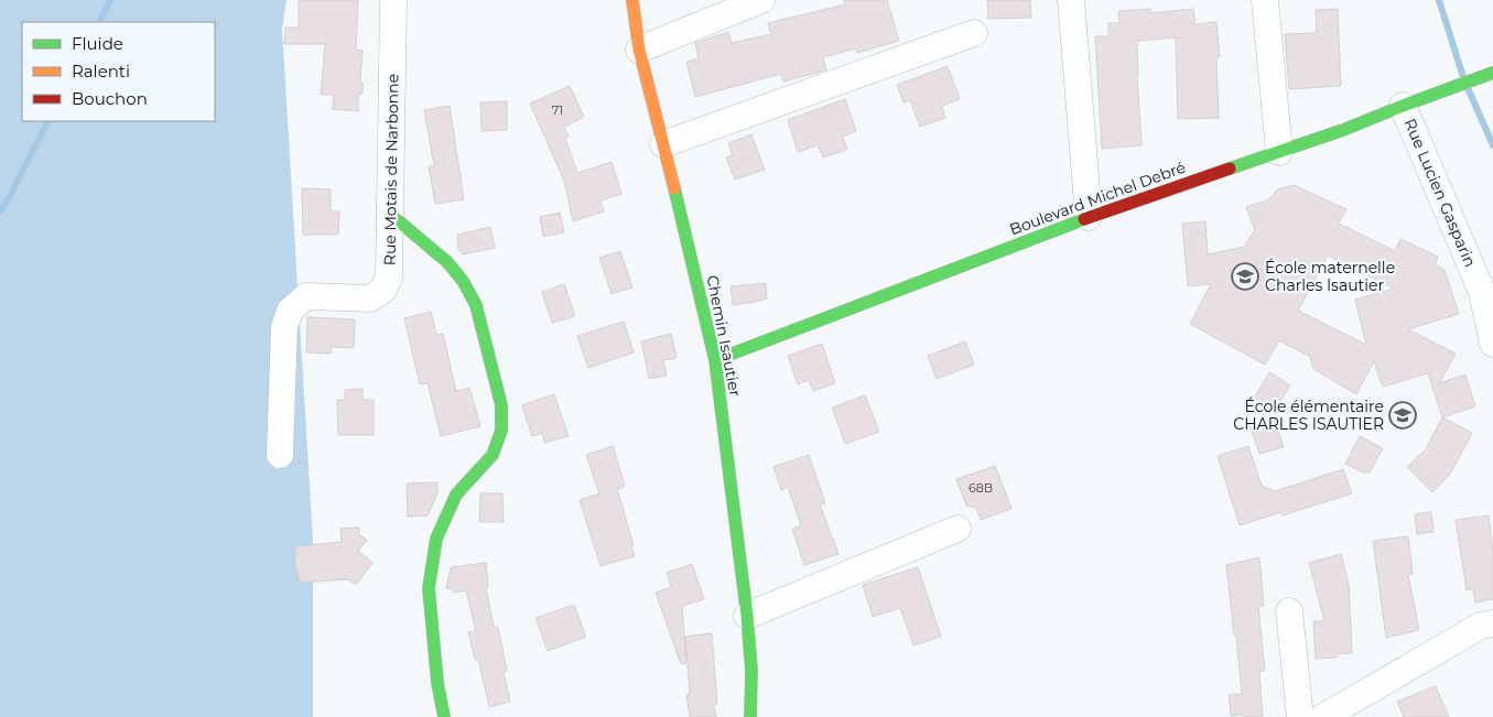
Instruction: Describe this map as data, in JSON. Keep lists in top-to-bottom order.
{
  "streets": {
    "street": [
      "Rue Motais de Narbonne",
      "Rue Lucien Gasparin",
      "Boulevard Michel Debré",
      "Chemin Isautier"
    ]
  },
  "crossings": [
    ["Rue Lucien Gasparin", "Boulevard Michel Debré"],
    ["Boulevard Michel Debré", "Chemin Isautier"]
  ],
  "places": {
    "school or university": ["École maternelle Charles Isautier", "École élémentaire CHARLES ISAUTIER"]
  },
  "house_numbers": ["71", "68B"],
  "legend": ["Fluide", "Ralenti", "Bouchon"]
}
